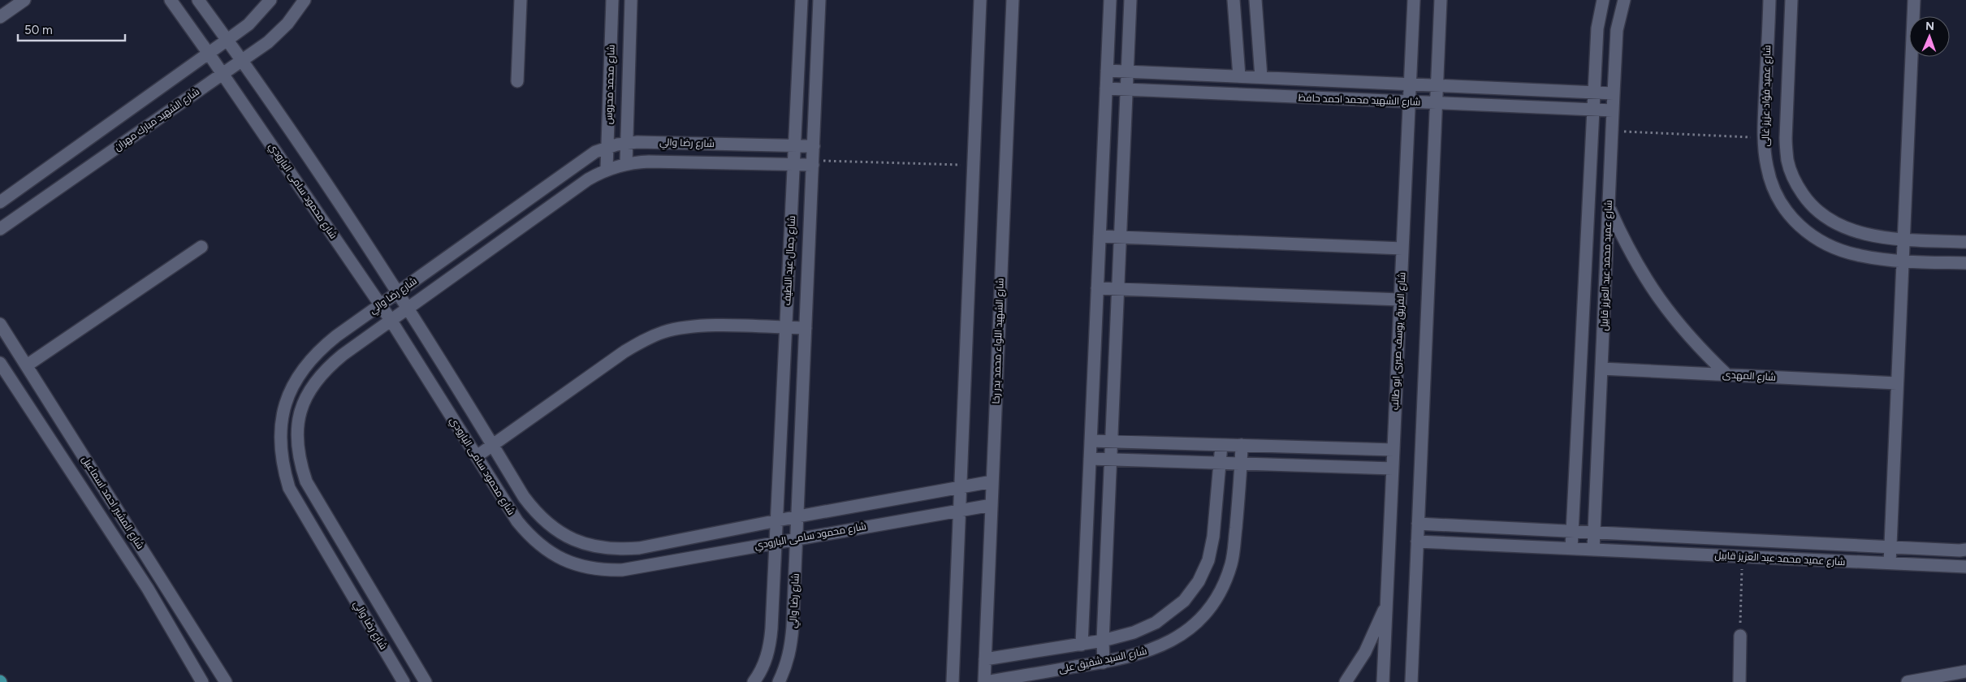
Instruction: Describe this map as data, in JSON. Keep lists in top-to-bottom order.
{
  "streets": {
    "street": [
      "شارع محمد محروس",
      "شارع عميد فؤاد عزيز غالى",
      "شارع الشهيد محمد احمد حافظ",
      "شارع الشهيد مبارك مهران",
      "شارع رضا والي",
      "شارع محمود سامى البارودي",
      "شارع جمال عبد اللطيف",
      "شارع عميد محمد عبد العزيز قابيل",
      "شارع الشهيد اللواء محمد بدر رخا",
      "شارع الفريق يوسف صبرى ابو طالب",
      "شارع المهدى",
      "شارع المشير احمد اسماعيل",
      "شارع السيد شفيق على"
    ]
  },
  "crossings": [
    ["شارع محمد محروس", "شارع رضا والي"],
    ["شارع الشهيد محمد احمد حافظ", "شارع عميد محمد عبد العزيز قابيل"],
    ["شارع الشهيد محمد احمد حافظ", "شارع الفريق يوسف صبرى ابو طالب"],
    ["شارع الشهيد مبارك مهران", "شارع محمود سامى البارودي"],
    ["شارع رضا والي", "شارع محمود سامى البارودي"],
    ["شارع رضا والي", "شارع جمال عبد اللطيف"],
    ["شارع محمود سامى البارودي", "شارع جمال عبد اللطيف"],
    ["شارع محمود سامى البارودي", "شارع الشهيد اللواء محمد بدر رخا"],
    ["شارع عميد محمد عبد العزيز قابيل", "شارع المهدى"],
    ["شارع الشهيد اللواء محمد بدر رخا", "شارع السيد شفيق على"]
  ],
  "scale_bar": "50 m",
  "north": "top"
}
